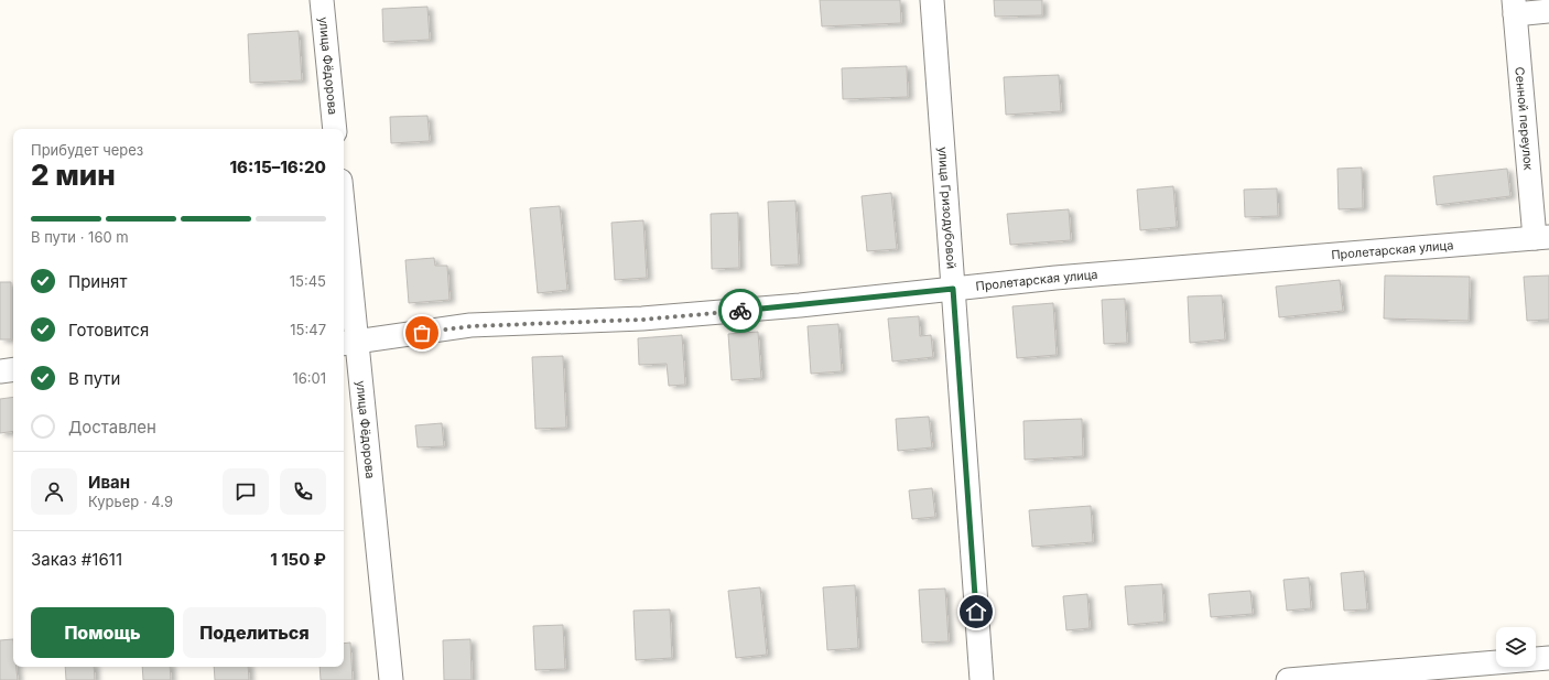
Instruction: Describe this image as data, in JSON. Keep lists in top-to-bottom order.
{
  "streets": {
    "street": [
      "улица Фёдорова",
      "Сенной переулок",
      "улица Гризодубовой",
      "Пролетарская улица"
    ]
  },
  "crossings": [
    ["улица Фёдорова", "Пролетарская улица"],
    ["Сенной переулок", "Пролетарская улица"],
    ["улица Гризодубовой", "Пролетарская улица"]
  ],
  "page": {
    "heading": ["2 мин", "Прибудет через", "16:15–16:20"],
    "panel": [
      "Иван",
      "Курьер · 4.9",
      "Заказ #1611",
      "1 150 ₽"
    ],
    "bar": "В пути · 160 m",
    "list": [
      ["Принят", "15:45"],
      ["Готовится", "15:47"],
      ["В пути", "16:01"],
      "Доставлен"
    ],
    "buttons": ["Помощь", "Поделиться"]
  }
}
